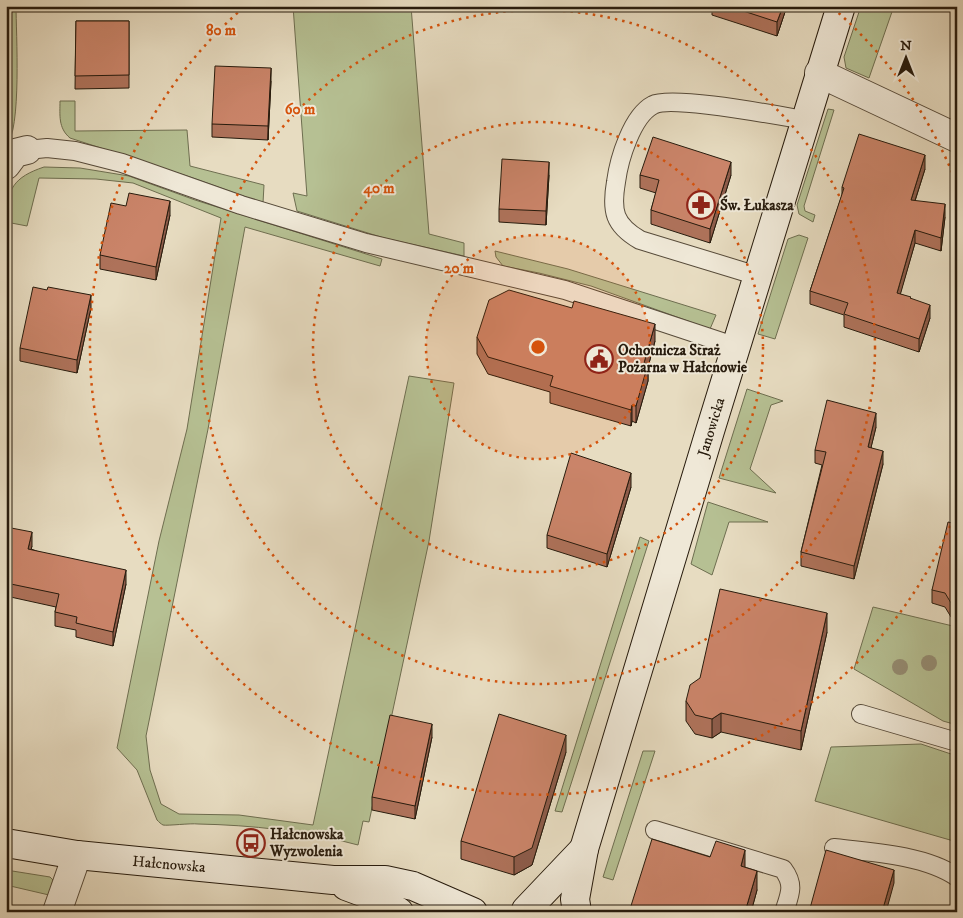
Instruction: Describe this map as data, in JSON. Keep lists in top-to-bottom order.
{
  "streets": {
    "street": ["Janowicka", "Hałcnowska"]
  },
  "places": {
    "pharmacy": ["Św. Łukasza"],
    "public building": ["Ochotnicza Straż Pożarna w Hałcnowie"],
    "bus stop": ["Hałcnowska Wyzwolenia"]
  },
  "north": "top",
  "rings": [
    "80 m",
    "60 m",
    "40 m",
    "20 m"
  ]
}
